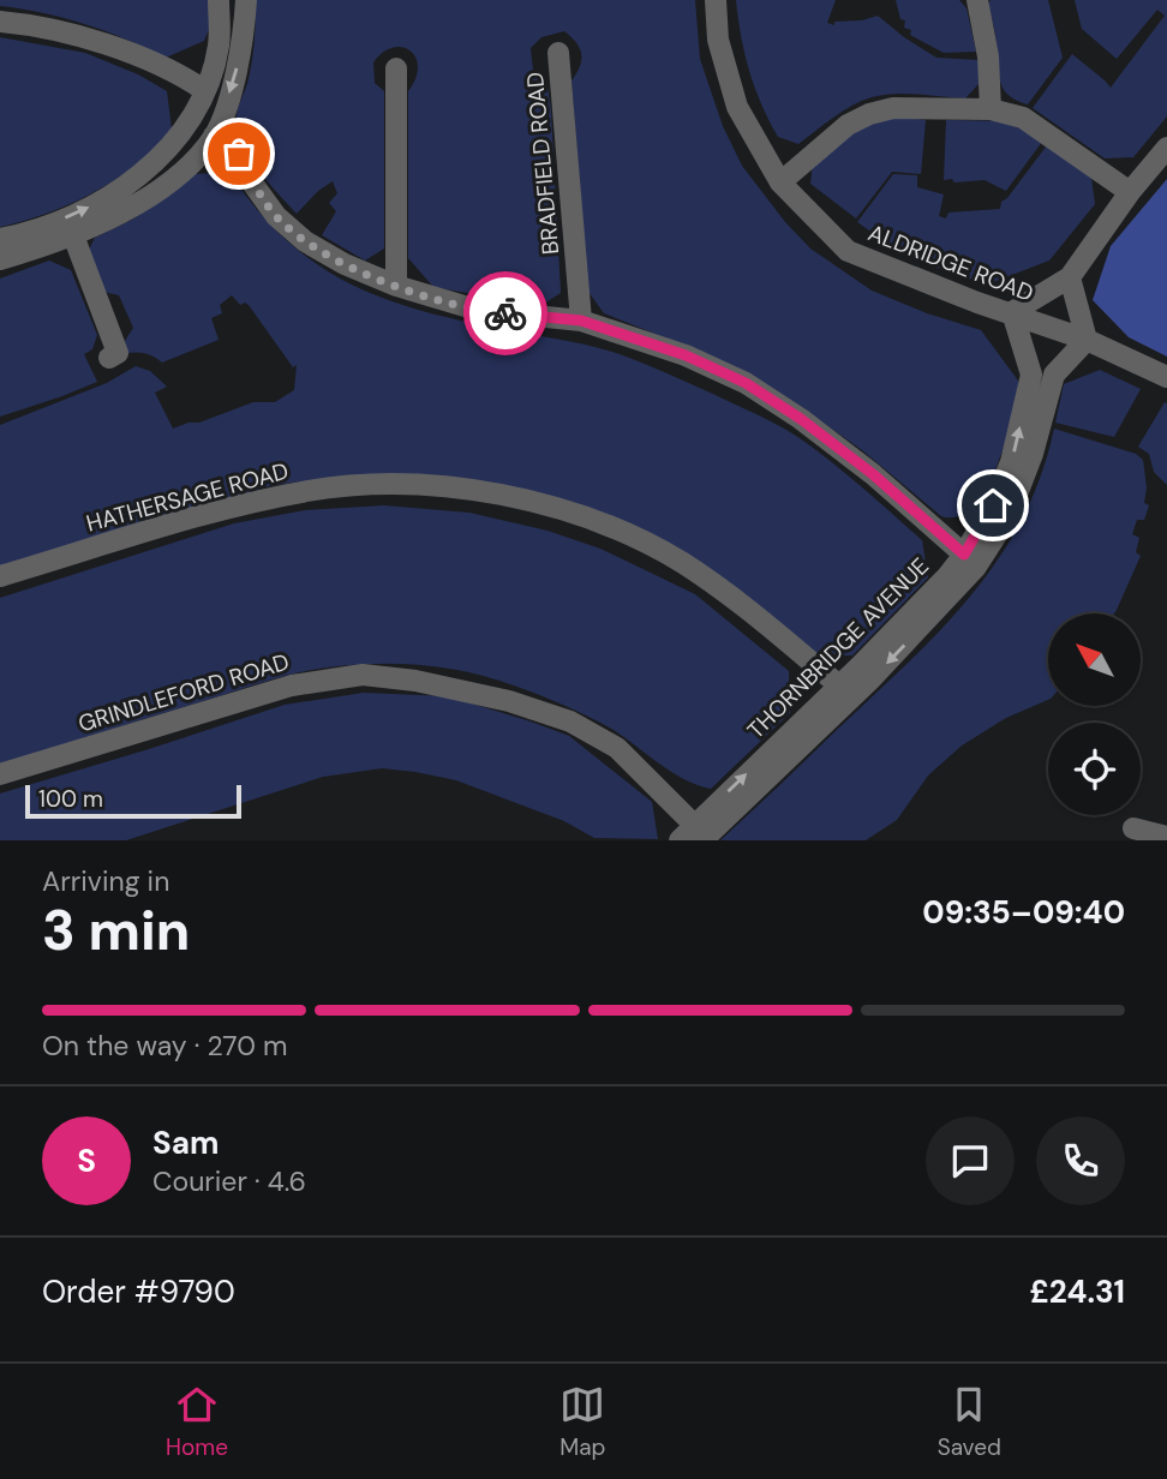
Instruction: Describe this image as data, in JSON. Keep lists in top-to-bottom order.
{
  "streets": {
    "street": [
      "BRADFIELD ROAD",
      "ALDRIDGE ROAD",
      "HATHERSAGE ROAD",
      "THORNBRIDGE AVENUE",
      "GRINDLEFORD ROAD"
    ]
  },
  "crossings": [
    ["ALDRIDGE ROAD", "THORNBRIDGE AVENUE"],
    ["HATHERSAGE ROAD", "THORNBRIDGE AVENUE"],
    ["THORNBRIDGE AVENUE", "GRINDLEFORD ROAD"]
  ],
  "scale_bar": "100 m",
  "north": "top left",
  "page": {
    "scale": "100 m",
    "heading": ["3 min", "Arriving in", "09:35–09:40"],
    "panel": [
      "Sam",
      "Courier · 4.6",
      "Order #9790",
      "£24.31"
    ],
    "bar": "On the way · 270 m",
    "round": "S",
    "tabs": ["Home", "Map", "Saved"]
  }
}
